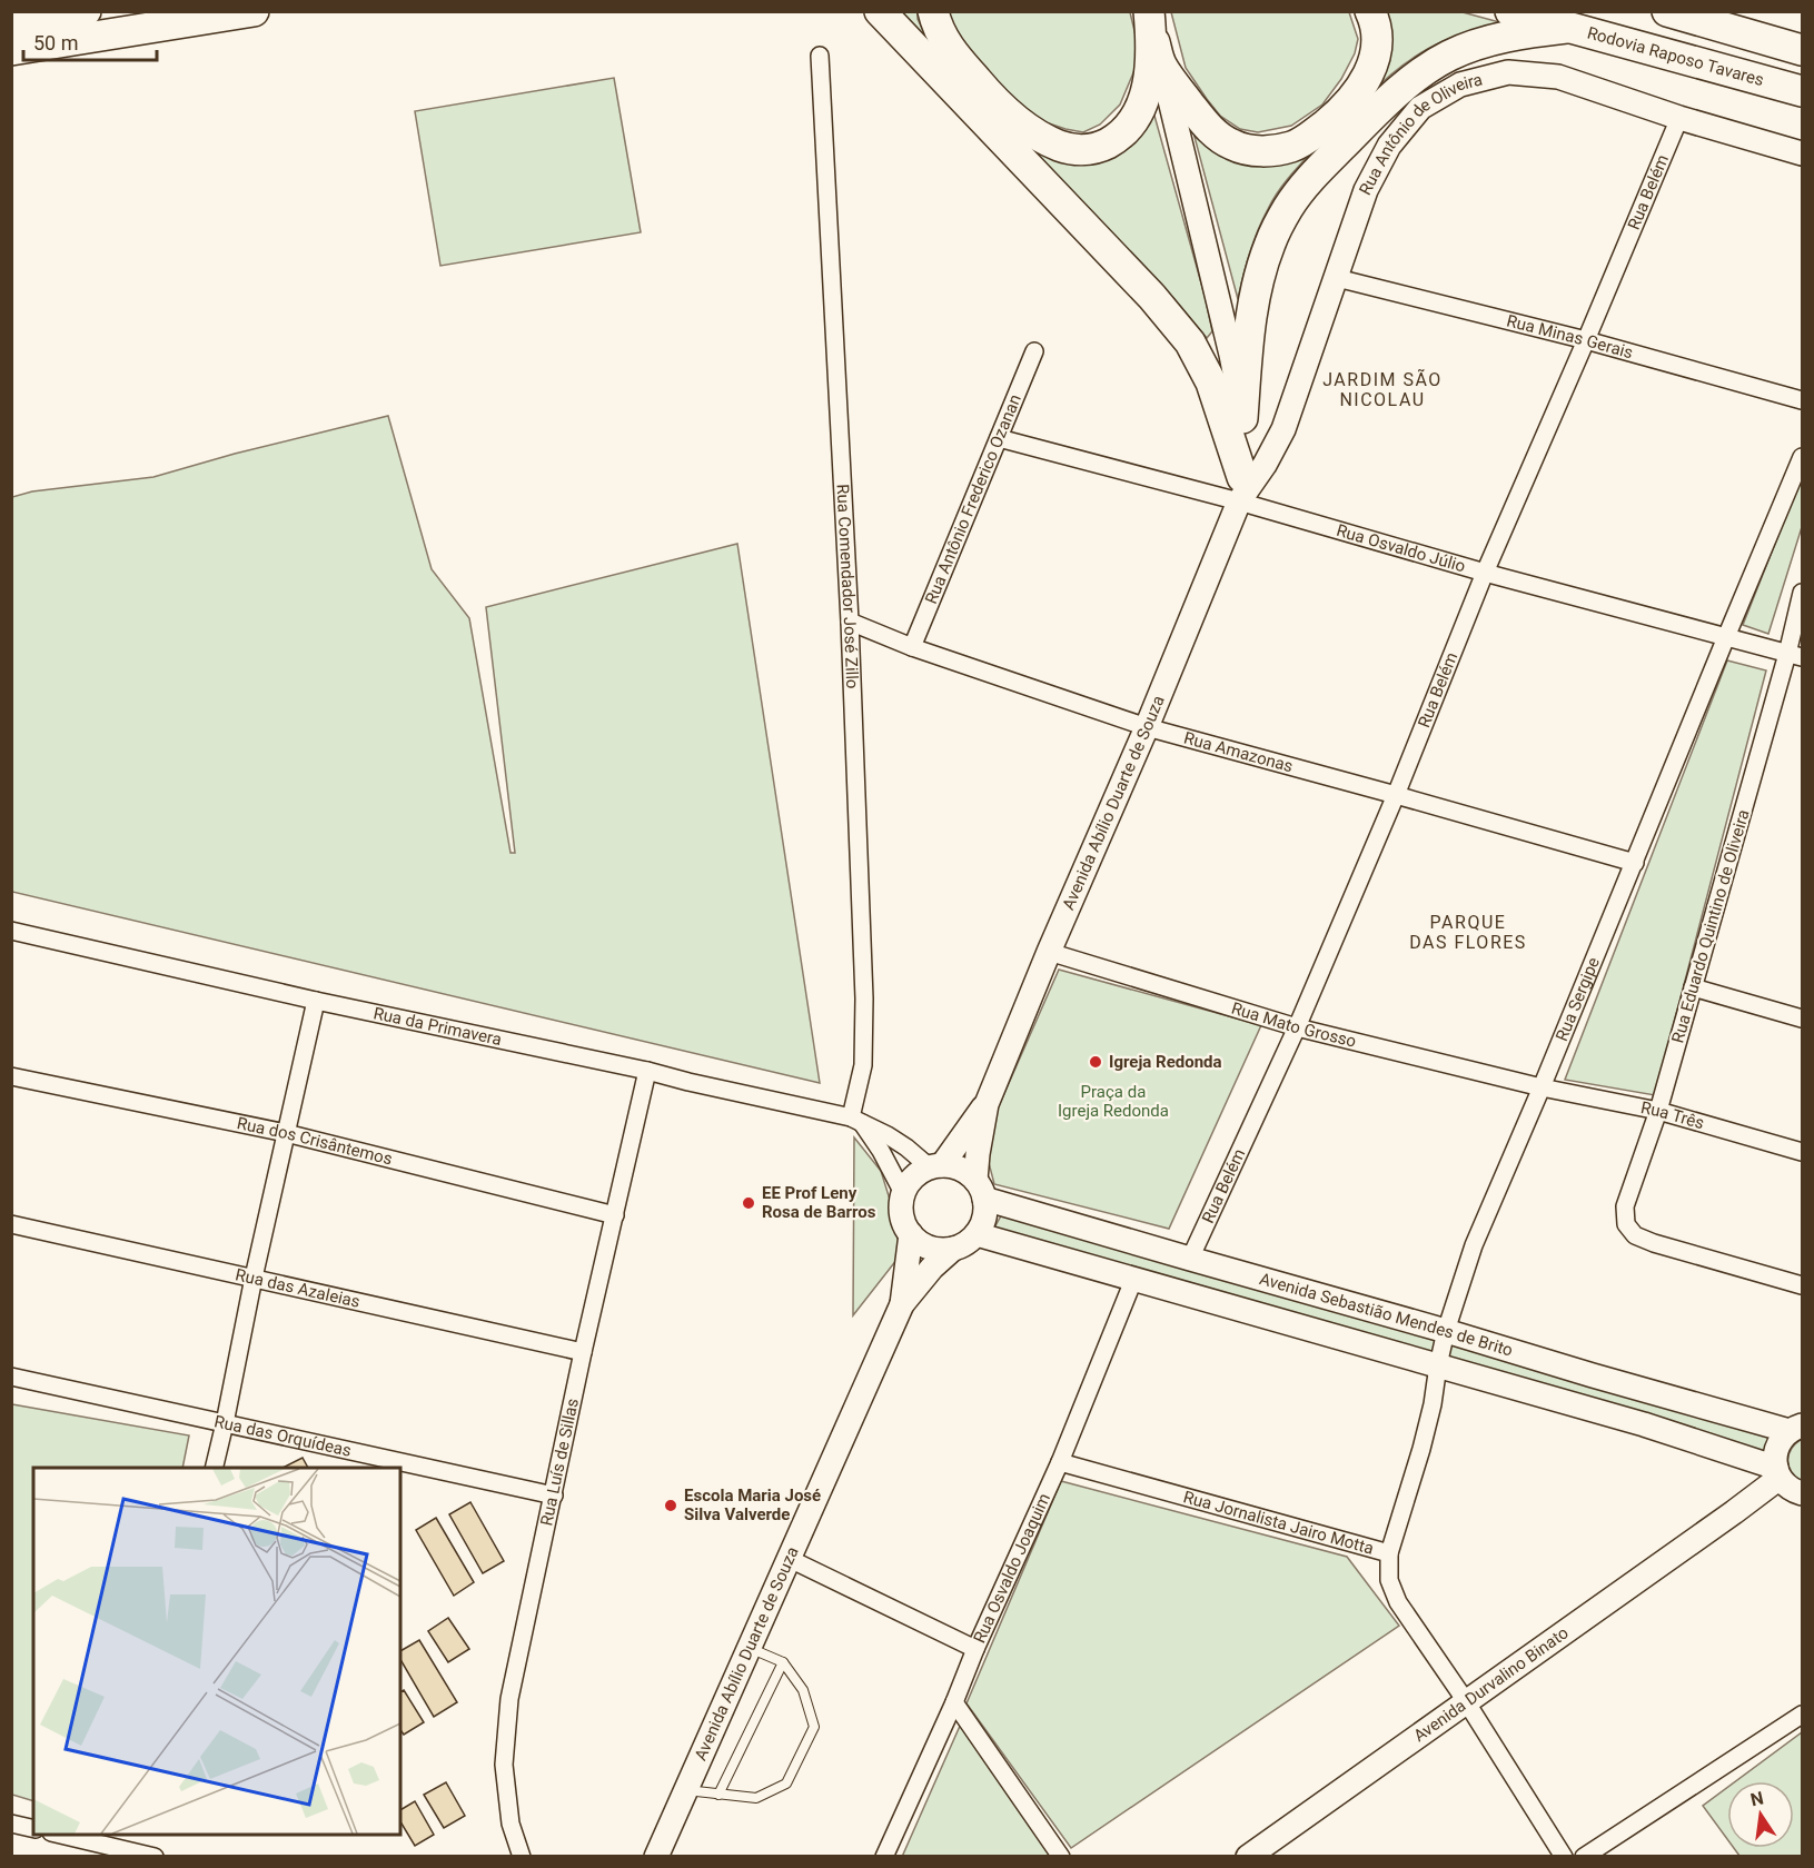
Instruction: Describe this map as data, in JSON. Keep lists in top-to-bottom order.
{
  "streets": {
    "highway": ["Rodovia Raposo Tavares"],
    "main road": [
      "Rua Antônio de Oliveira",
      "Avenida Abílio Duarte de Souza",
      "Avenida Sebastião Mendes de Brito",
      "Avenida Durvalino Binato"
    ],
    "street": [
      "Rua Belém",
      "Rua Minas Gerais",
      "Rua Antônio Frederico Ozanan",
      "Rua Osvaldo Júlio",
      "Rua Comendador José Zillo",
      "Rua Amazonas",
      "Rua Eduardo Quintino de Oliveira",
      "Rua Sergipe",
      "Rua Mato Grosso",
      "Rua da Primavera",
      "Rua Três",
      "Rua dos Crisântemos",
      "Rua das Azaleias",
      "Rua das Orquídeas",
      "Rua Luís de Sillas",
      "Rua Jornalista Jairo Motta",
      "Rua Osvaldo Joaquim"
    ]
  },
  "crossings": [
    ["Rua Antônio de Oliveira", "Rua Belém"],
    ["Rua Antônio de Oliveira", "Rua Minas Gerais"],
    ["Rua Antônio de Oliveira", "Rua Osvaldo Júlio"],
    ["Rua Antônio de Oliveira", "Avenida Abílio Duarte de Souza"],
    ["Rua Belém", "Rua Minas Gerais"],
    ["Rua Belém", "Rua Osvaldo Júlio"],
    ["Rua Belém", "Rua Amazonas"],
    ["Rua Belém", "Rua Mato Grosso"],
    ["Rua Belém", "Avenida Sebastião Mendes de Brito"],
    ["Rua Antônio Frederico Ozanan", "Rua Osvaldo Júlio"],
    ["Rua Antônio Frederico Ozanan", "Rua Amazonas"],
    ["Rua Osvaldo Júlio", "Avenida Abílio Duarte de Souza"],
    ["Rua Osvaldo Júlio", "Rua Eduardo Quintino de Oliveira"],
    ["Rua Osvaldo Júlio", "Rua Sergipe"],
    ["Rua Comendador José Zillo", "Rua Amazonas"],
    ["Rua Comendador José Zillo", "Rua da Primavera"],
    ["Rua Amazonas", "Avenida Abílio Duarte de Souza"],
    ["Rua Amazonas", "Rua Sergipe"],
    ["Avenida Abílio Duarte de Souza", "Rua Mato Grosso"],
    ["Avenida Abílio Duarte de Souza", "Rua da Primavera"],
    ["Avenida Abílio Duarte de Souza", "Avenida Sebastião Mendes de Brito"],
    ["Rua Eduardo Quintino de Oliveira", "Rua Três"],
    ["Rua Sergipe", "Rua Mato Grosso"],
    ["Rua Sergipe", "Rua Três"],
    ["Rua Sergipe", "Avenida Sebastião Mendes de Brito"],
    ["Rua Sergipe", "Rua Jornalista Jairo Motta"],
    ["Rua Mato Grosso", "Rua Três"],
    ["Rua da Primavera", "Avenida Sebastião Mendes de Brito"],
    ["Rua da Primavera", "Rua Luís de Sillas"],
    ["Rua dos Crisântemos", "Rua Luís de Sillas"],
    ["Rua das Azaleias", "Rua Luís de Sillas"],
    ["Avenida Sebastião Mendes de Brito", "Rua Osvaldo Joaquim"],
    ["Avenida Sebastião Mendes de Brito", "Avenida Durvalino Binato"],
    ["Rua das Orquídeas", "Rua Luís de Sillas"],
    ["Rua Jornalista Jairo Motta", "Rua Osvaldo Joaquim"],
    ["Rua Jornalista Jairo Motta", "Avenida Durvalino Binato"]
  ],
  "districts": ["JARDIM SÃO NICOLAU", "PARQUE DAS FLORES"],
  "parks": ["Praça da Igreja Redonda"],
  "places": ["Igreja Redonda", "EE Prof Leny Rosa de Barros", "Escola Maria José Silva Valverde"],
  "scale_bar": "50 m",
  "north": "top"
}
